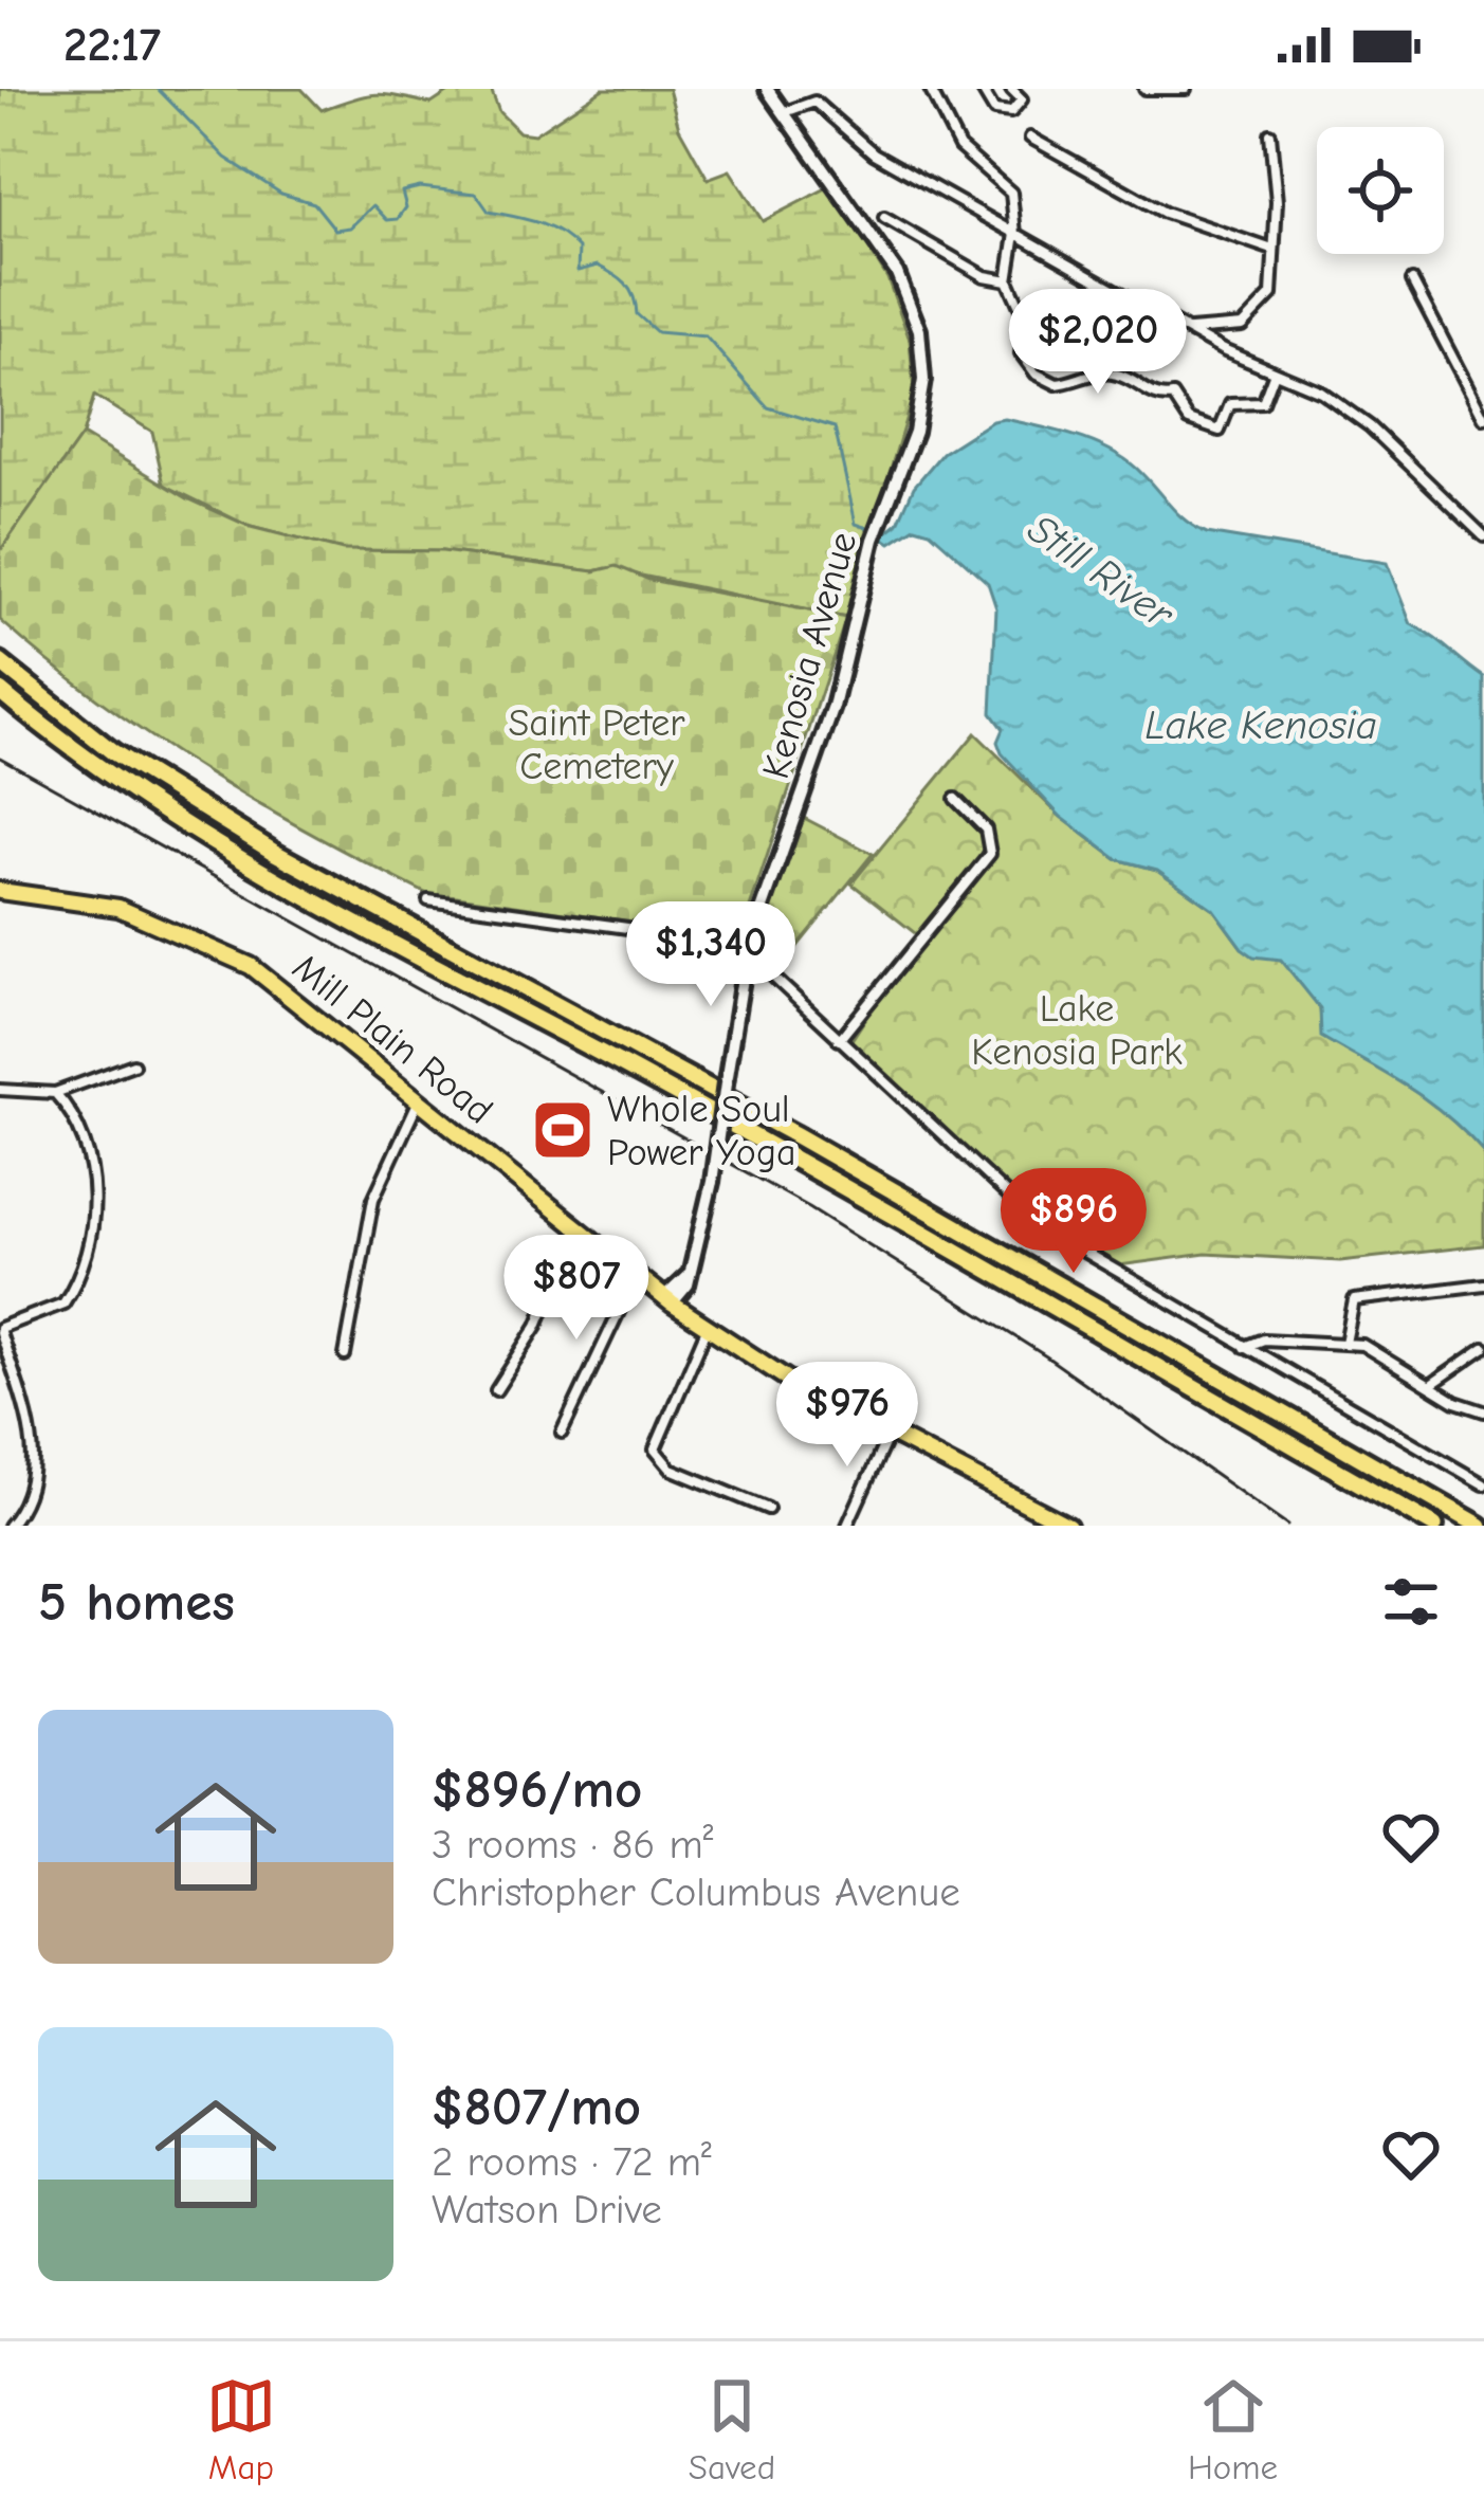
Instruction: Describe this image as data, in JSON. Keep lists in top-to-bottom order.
{
  "streets": {
    "main road": ["Mill Plain Road"],
    "street": ["Kenosia Avenue"]
  },
  "crossings": [
    ["Kenosia Avenue", "Mill Plain Road"]
  ],
  "water": ["Still River", "Lake Kenosia"],
  "parks": ["Saint Peter Cemetery", "Lake Kenosia Park"],
  "places": {
    "sports": ["Whole Soul Power Yoga"]
  },
  "page": {
    "status": "22:17",
    "price": [
      "$2,020",
      "$1,340",
      "$896",
      "$807",
      "$976"
    ],
    "heading": "5 homes",
    "list": [
      {
        "name": "$896/mo",
        "note": "3 rooms · 86 m² · Christopher Columbus Avenue"
      },
      {
        "name": "$807/mo",
        "note": "2 rooms · 72 m² · Watson Drive"
      }
    ],
    "tabs": ["Map", "Saved", "Home"]
  }
}
